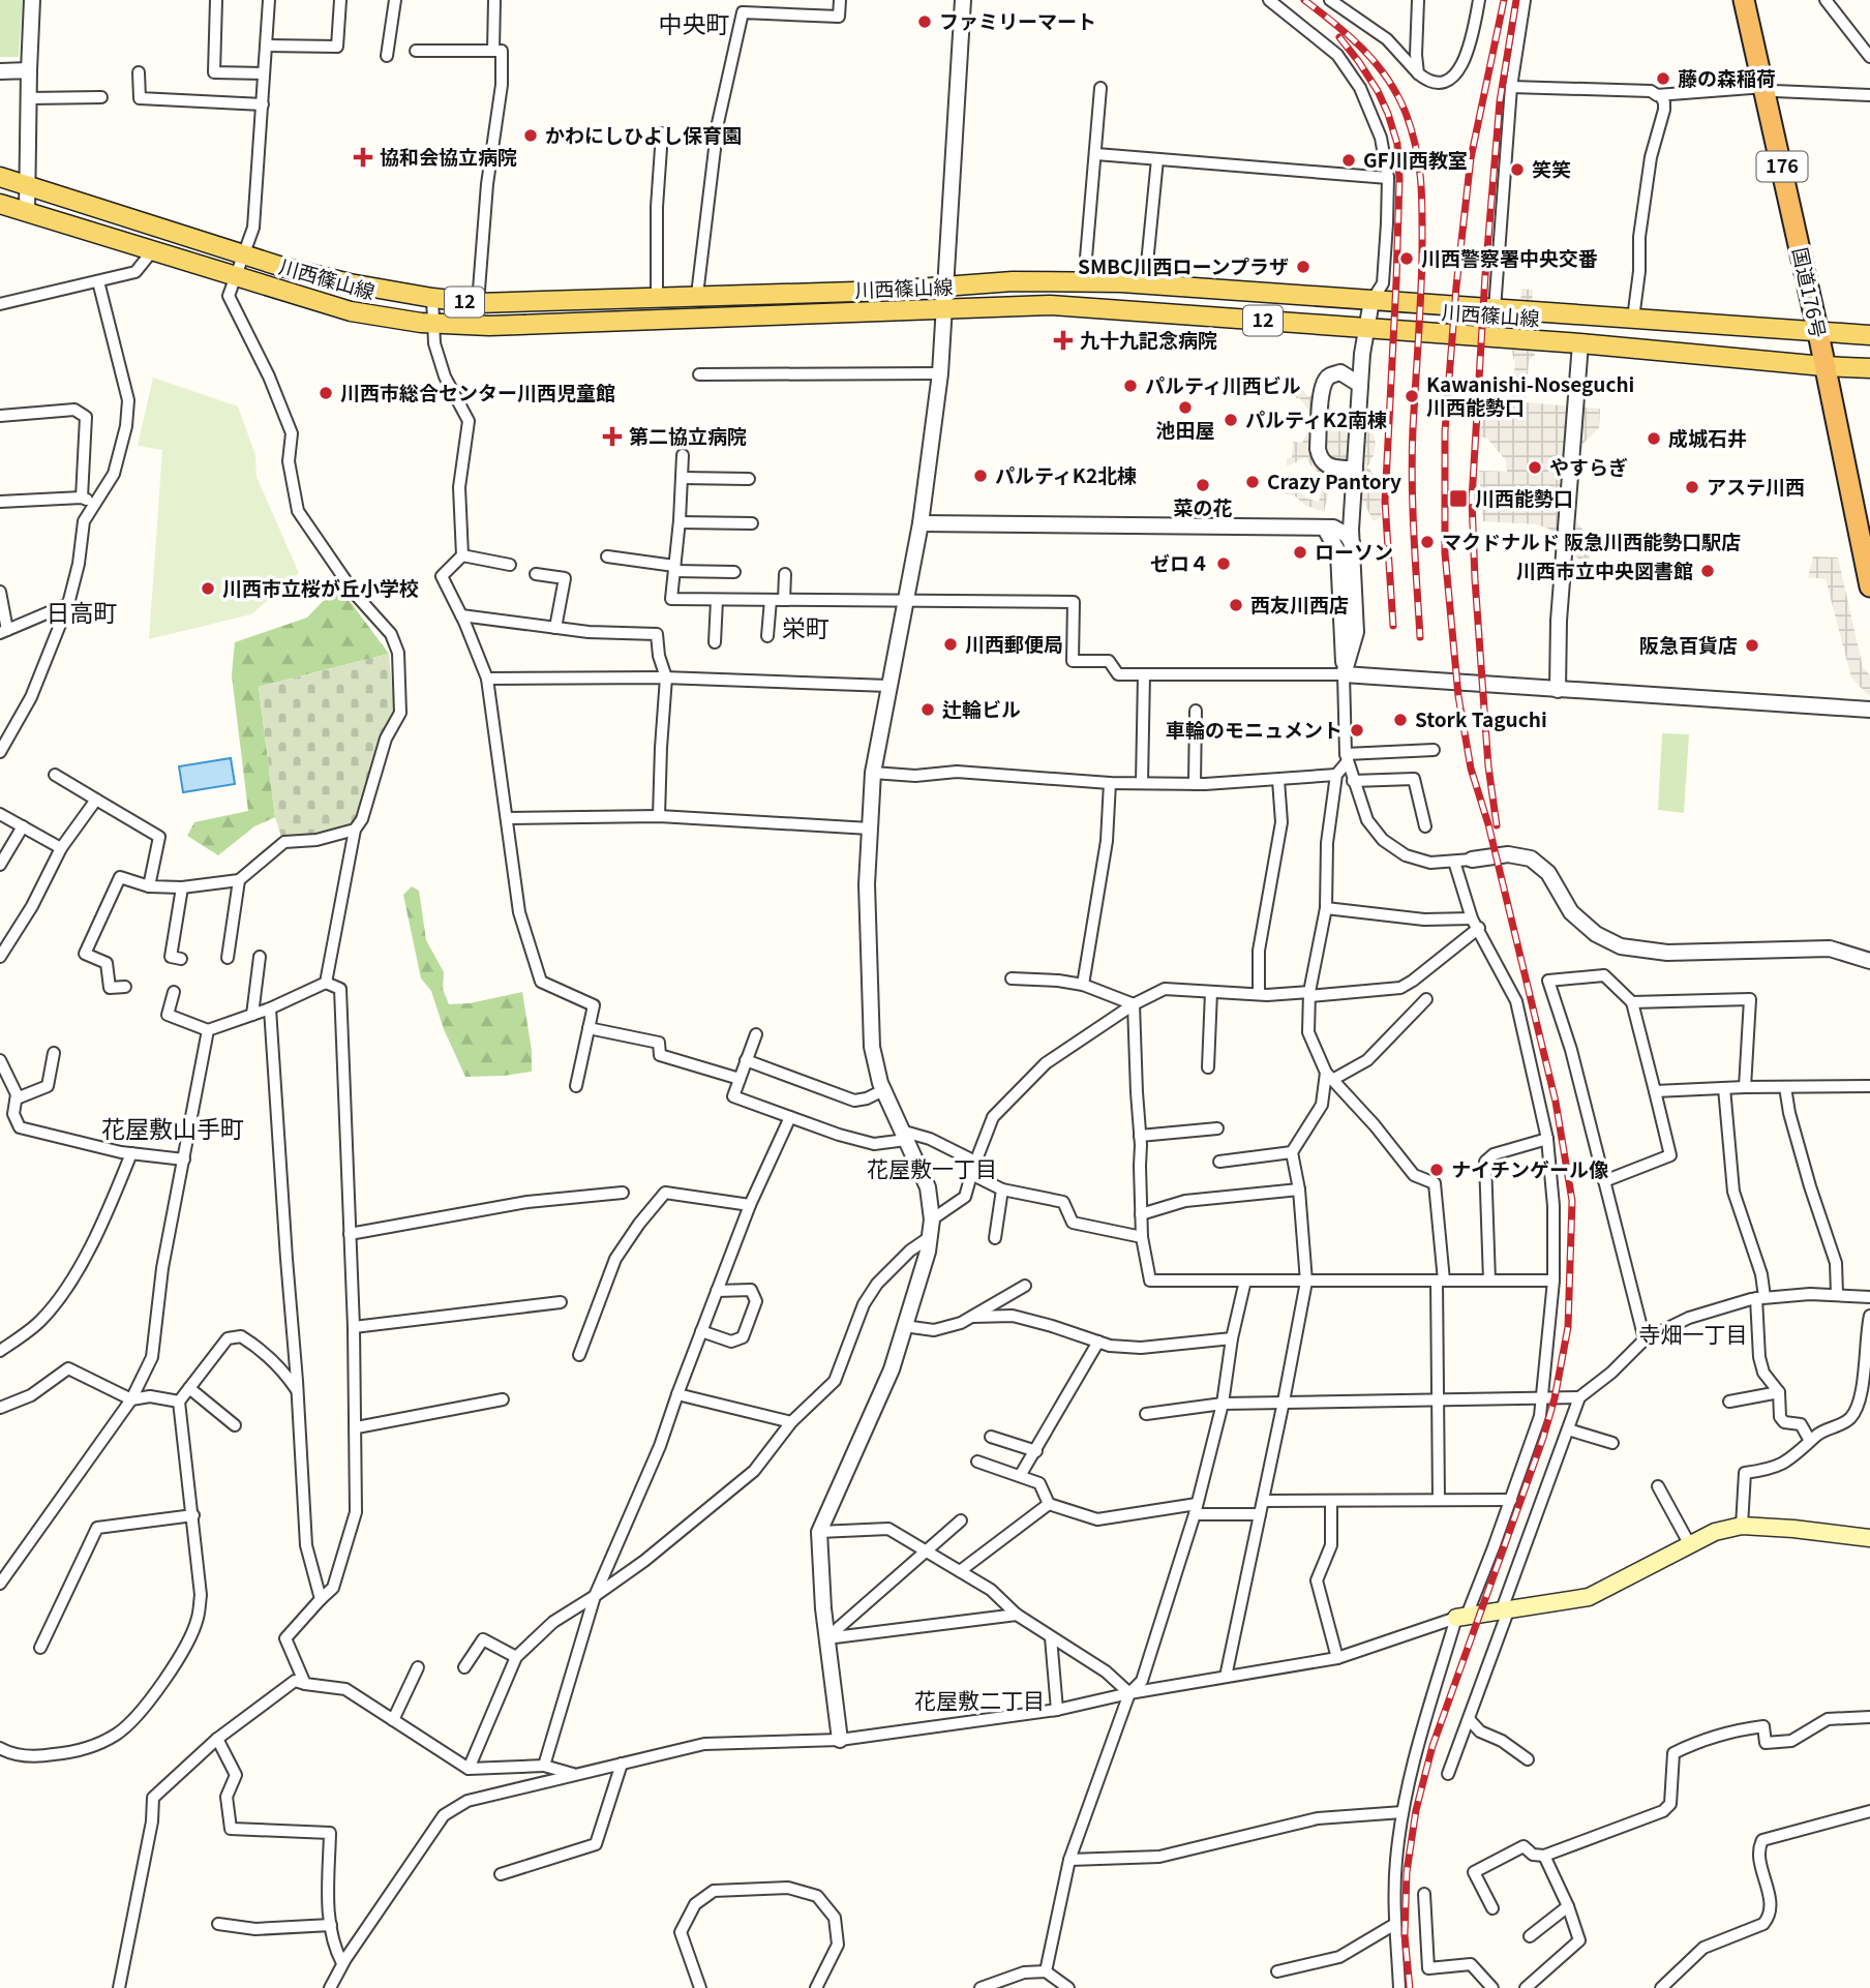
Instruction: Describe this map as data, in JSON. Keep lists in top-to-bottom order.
{
  "streets": {
    "highway": ["176", "国道176号"],
    "main road": ["川西篠山線", "12"]
  },
  "crossings": [
    ["川西篠山線", "国道176号"]
  ],
  "districts": [
    "中央町",
    "日高町",
    "栄町",
    "花屋敷山手町",
    "花屋敷一丁目",
    "寺畑一丁目",
    "花屋敷二丁目"
  ],
  "places": {
    "other": [
      "ファミリーマート",
      "藤の森稲荷",
      "かわにしひよし保育園",
      "GF川西教室",
      "笑笑",
      "川西警察署中央交番",
      "SMBC川西ローンプラザ",
      "パルティ川西ビル",
      "川西市総合センター川西児童館",
      "Kawanishi-Noseguchi 川西能勢口",
      "池田屋",
      "パルティK2南棟",
      "成城石井",
      "やすらぎ",
      "パルティK2北棟",
      "Crazy Pantory",
      "菜の花",
      "アステ川西",
      "マクドナルド 阪急川西能勢口駅店",
      "ローソン",
      "ゼロ４",
      "川西市立中央図書館",
      "川西市立桜が丘小学校",
      "西友川西店",
      "川西郵便局",
      "阪急百貨店",
      "辻輪ビル",
      "Stork Taguchi",
      "車輪のモニュメント",
      "ナイチンゲール像"
    ],
    "health": ["協和会協立病院", "九十九記念病院", "第二協立病院"],
    "transit": ["川西能勢口"]
  }
}
